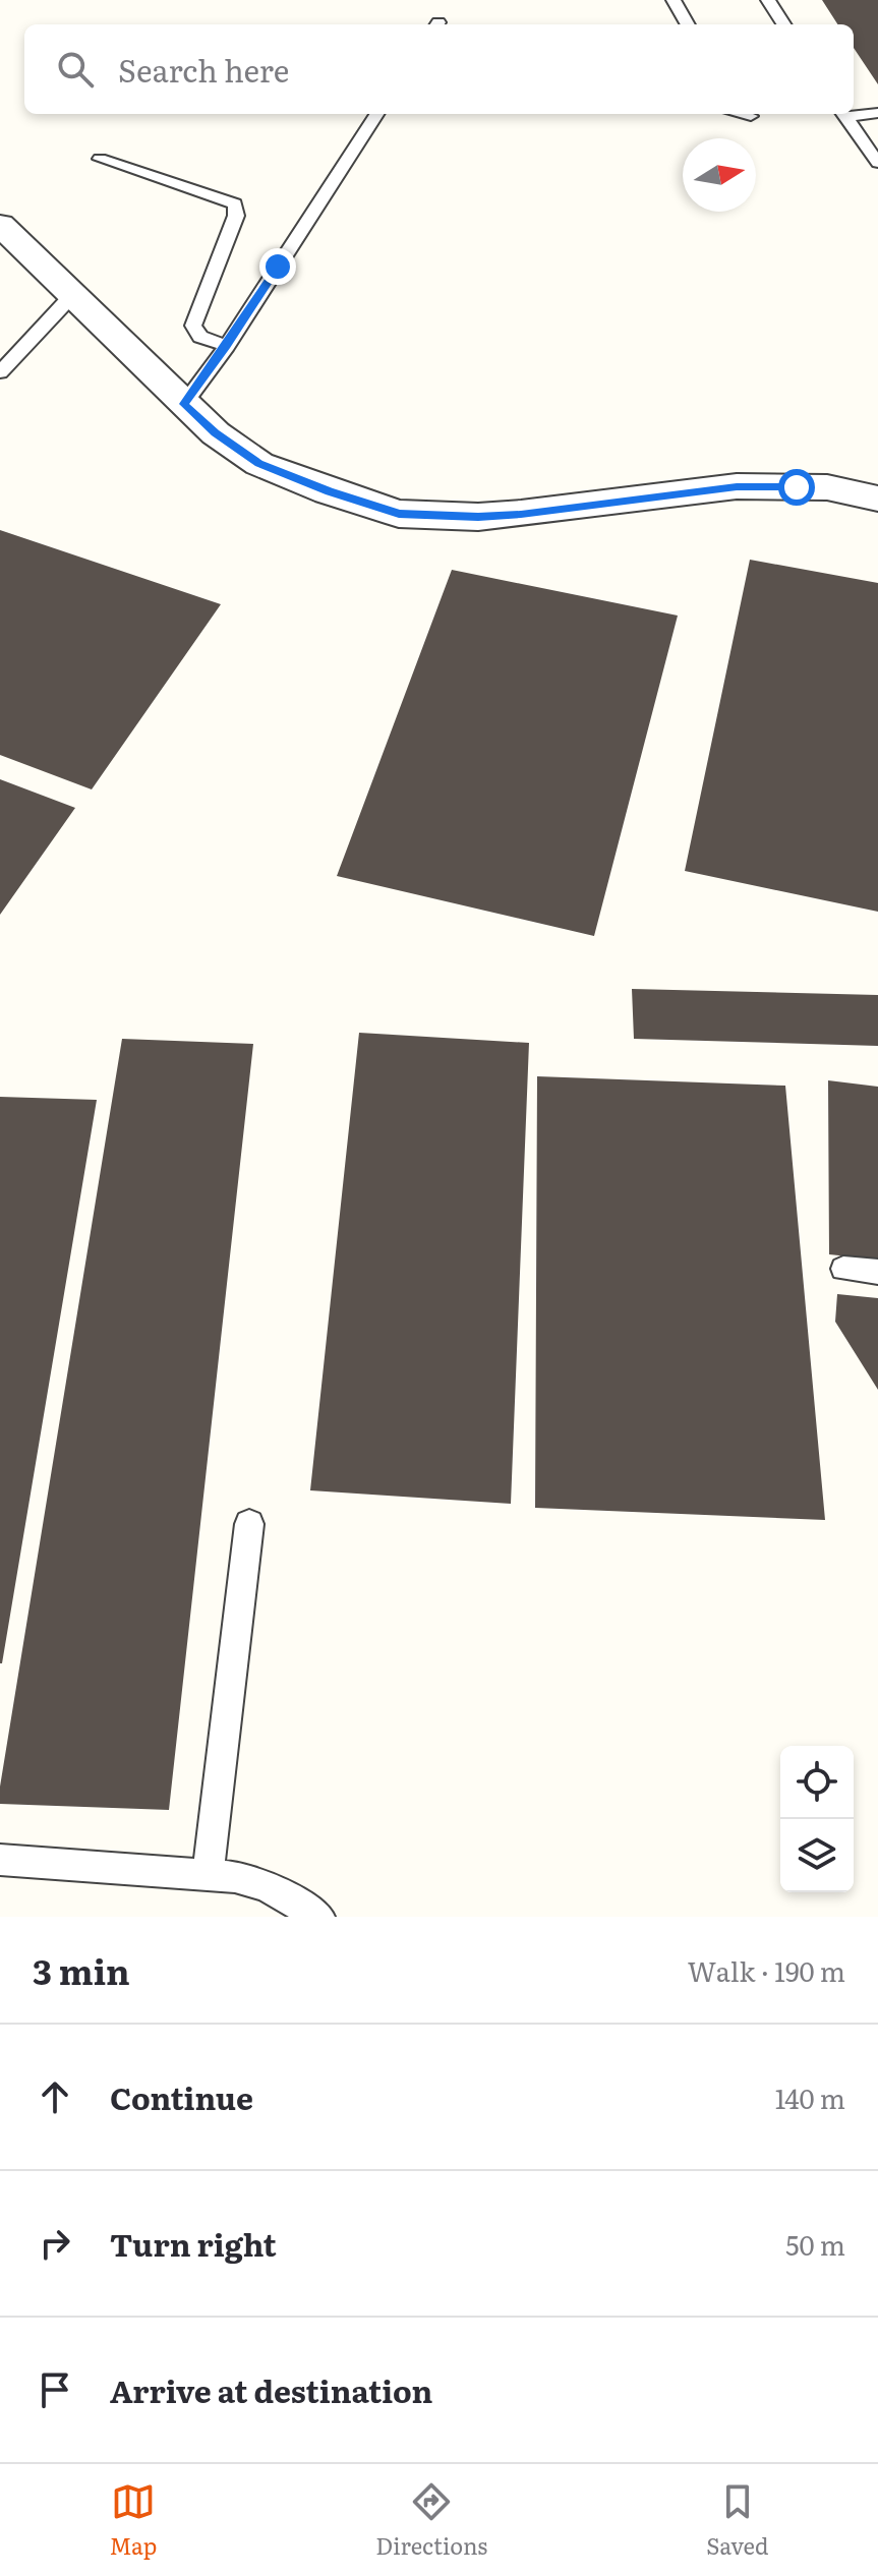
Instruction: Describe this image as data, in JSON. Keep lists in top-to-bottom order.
{
  "north": "right",
  "page": {
    "search": "Search here",
    "heading": ["3 min", "Walk · 190 m"],
    "list": [
      ["Continue", "140 m"],
      ["Turn right", "50 m"],
      "Arrive at destination"
    ],
    "nav": ["Map", "Directions", "Saved"]
  }
}
